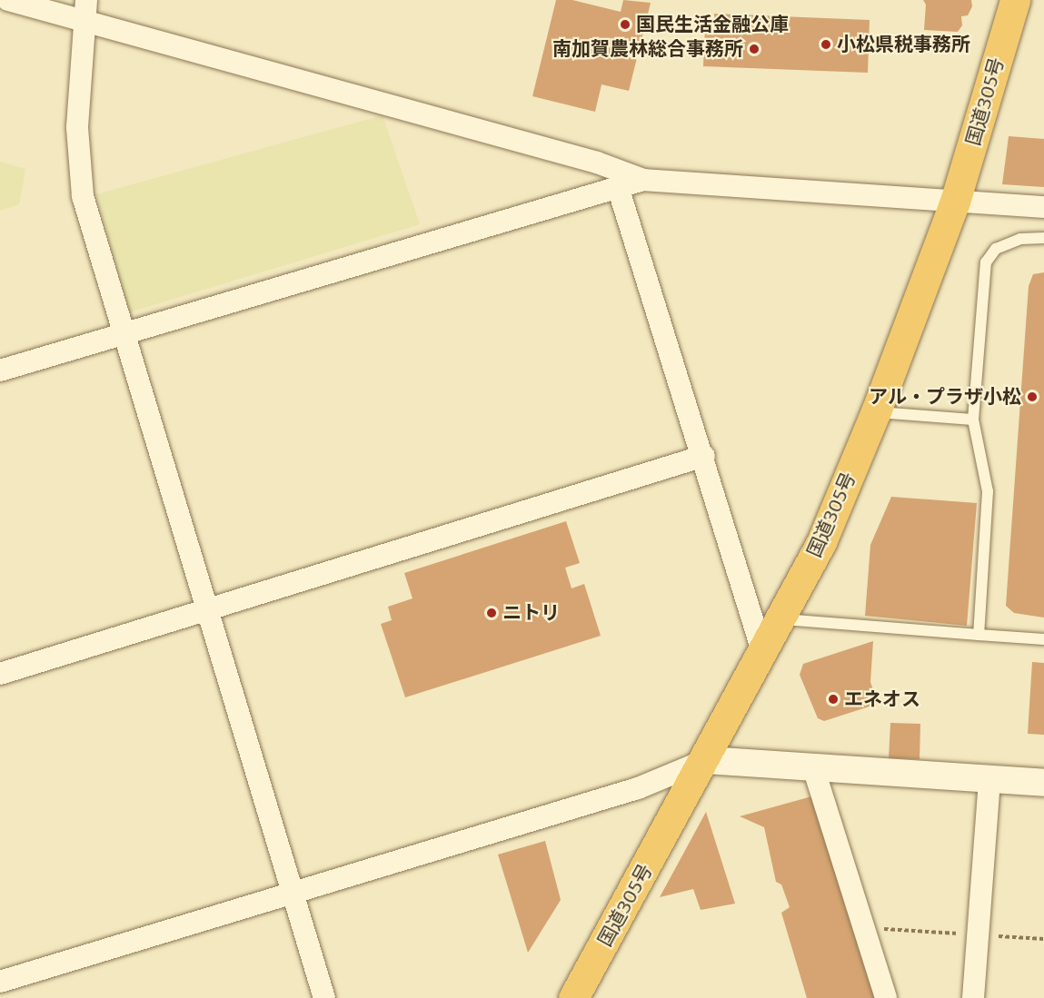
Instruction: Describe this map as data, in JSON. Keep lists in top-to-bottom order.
{
  "streets": {
    "highway": ["国道305号"]
  },
  "places": [
    "国民生活金融公庫",
    "小松県税事務所",
    "南加賀農林総合事務所",
    "アル・プラザ小松",
    "ニトリ",
    "エネオス"
  ]
}
